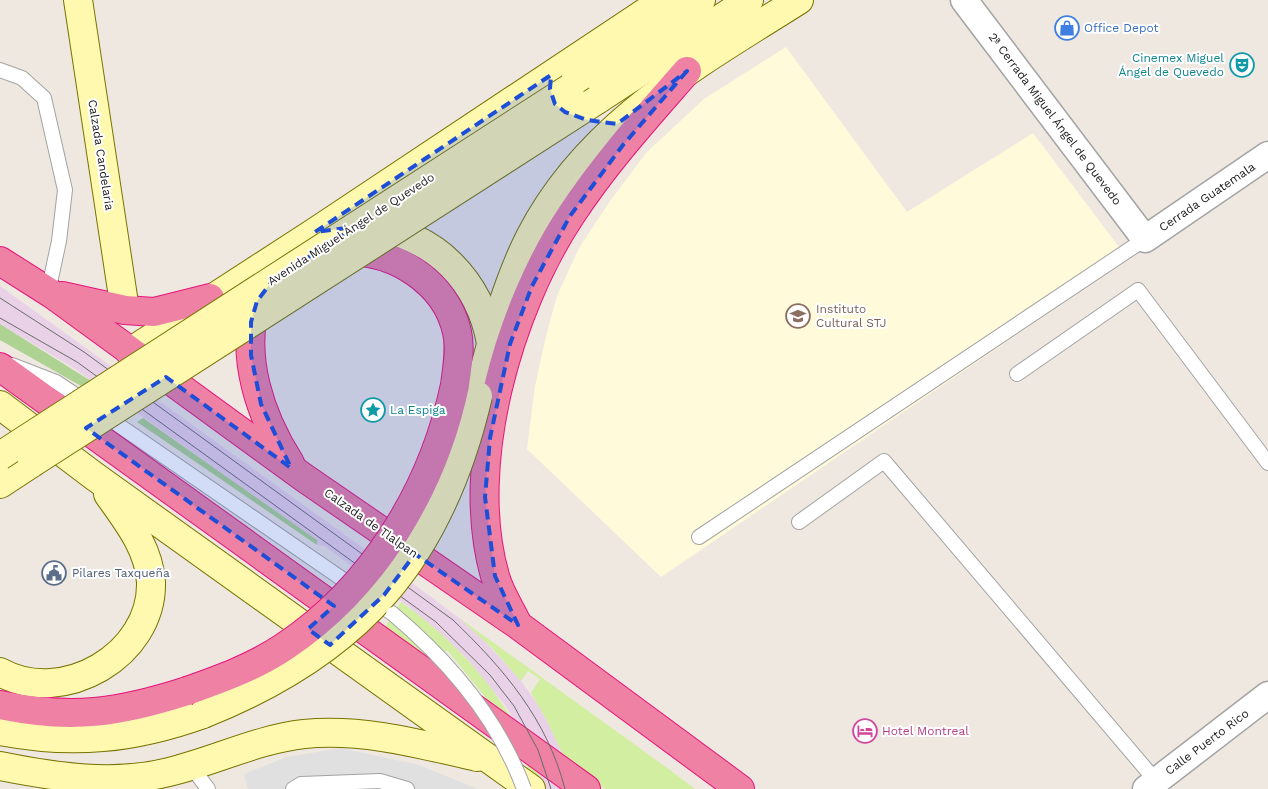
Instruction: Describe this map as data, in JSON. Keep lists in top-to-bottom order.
{
  "streets": {
    "highway": ["Calzada de Tlalpan"],
    "main road": ["Calzada Candelaria", "Avenida Miguel Ángel de Quevedo"],
    "street": ["2ª Cerrada Miguel Ángel de Quevedo", "Cerrada Guatemala", "Calle Puerto Rico"]
  },
  "crossings": [
    ["2ª Cerrada Miguel Ángel de Quevedo", "Cerrada Guatemala"],
    ["Avenida Miguel Ángel de Quevedo", "Calzada de Tlalpan"]
  ],
  "places": {
    "shop": ["Office Depot"],
    "theatre": ["Cinemex Miguel Ángel de Quevedo"],
    "school or university": ["Instituto Cultural STJ"],
    "place": ["La Espiga"],
    "public building": ["Pilares Taxqueña"],
    "hotel": ["Hotel Montreal"]
  }
}
